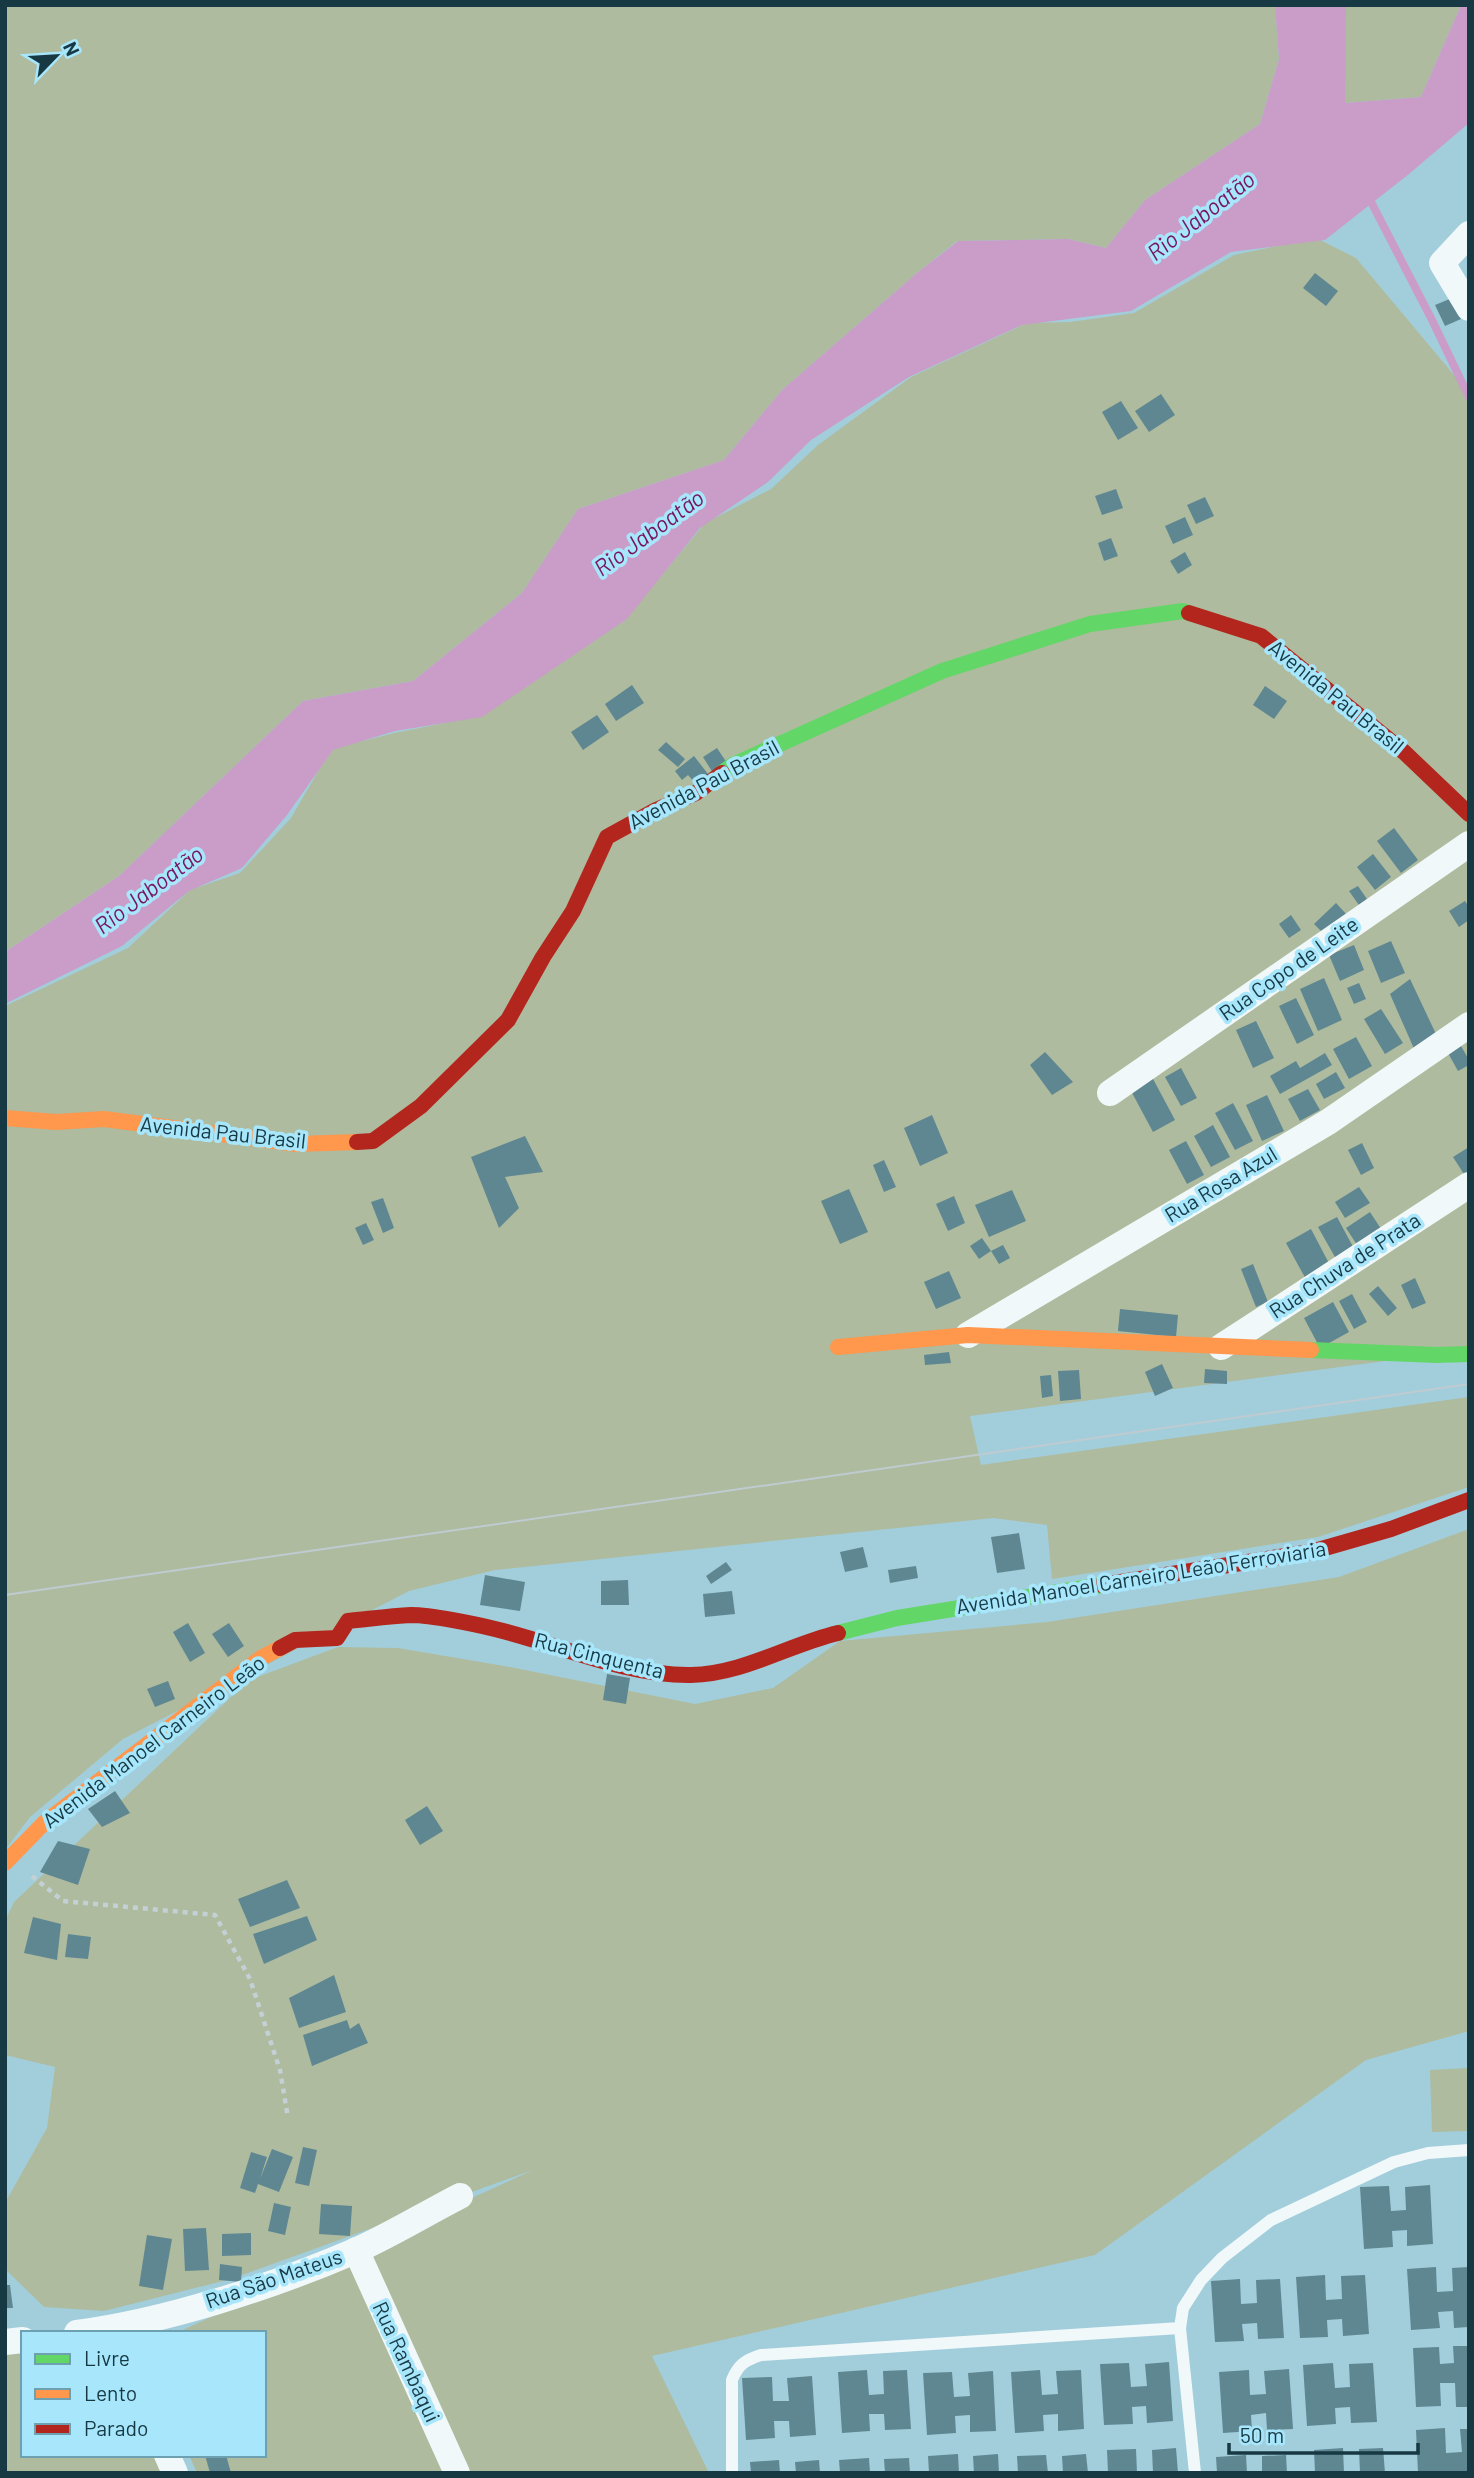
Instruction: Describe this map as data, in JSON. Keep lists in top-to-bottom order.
{
  "streets": {
    "street": [
      "Avenida Pau Brasil",
      "Rua Copo de Leite",
      "Rua Rosa Azul",
      "Rua Chuva de Prata",
      "Avenida Manoel Carneiro Leão Ferroviaria",
      "Rua Cinquenta",
      "Avenida Manoel Carneiro Leão",
      "Rua São Mateus",
      "Rua Rambaqui"
    ]
  },
  "crossings": [
    ["Avenida Manoel Carneiro Leão Ferroviaria", "Rua Cinquenta"],
    ["Rua Cinquenta", "Avenida Manoel Carneiro Leão"],
    ["Rua São Mateus", "Rua Rambaqui"]
  ],
  "water": ["Rio Jaboatão"],
  "legend": ["Livre", "Lento", "Parado"],
  "scale_bar": "50 m",
  "north": "top right"
}
